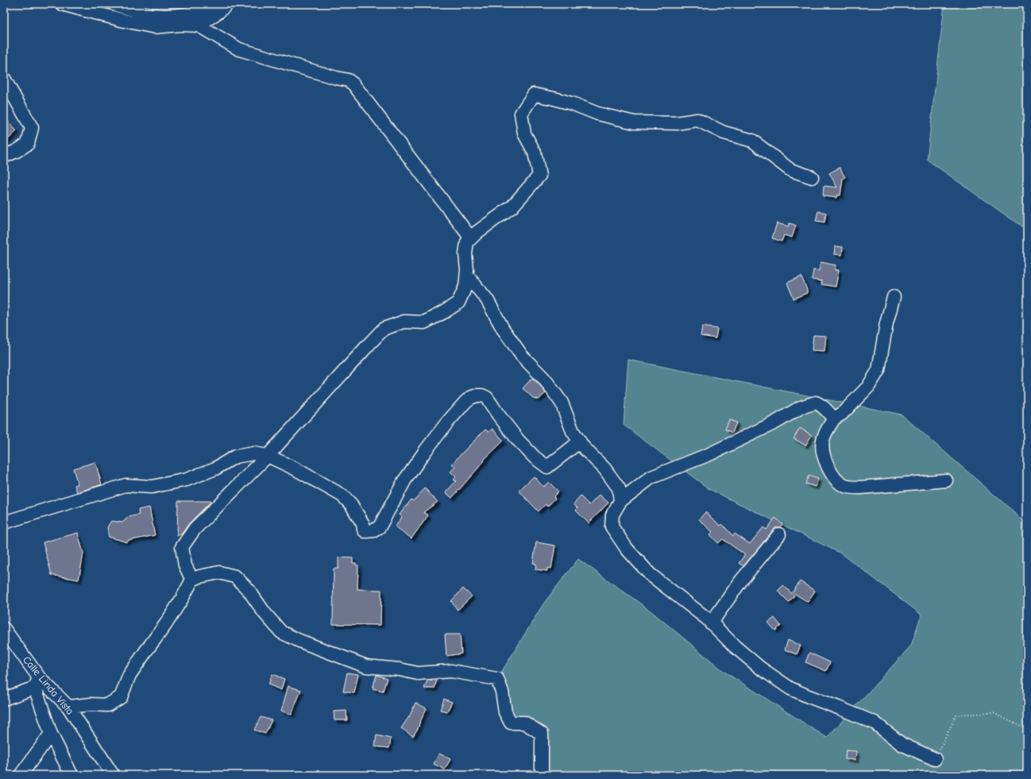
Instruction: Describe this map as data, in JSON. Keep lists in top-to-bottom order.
{
  "streets": {
    "street": ["Calle Linda Vista"]
  }
}
